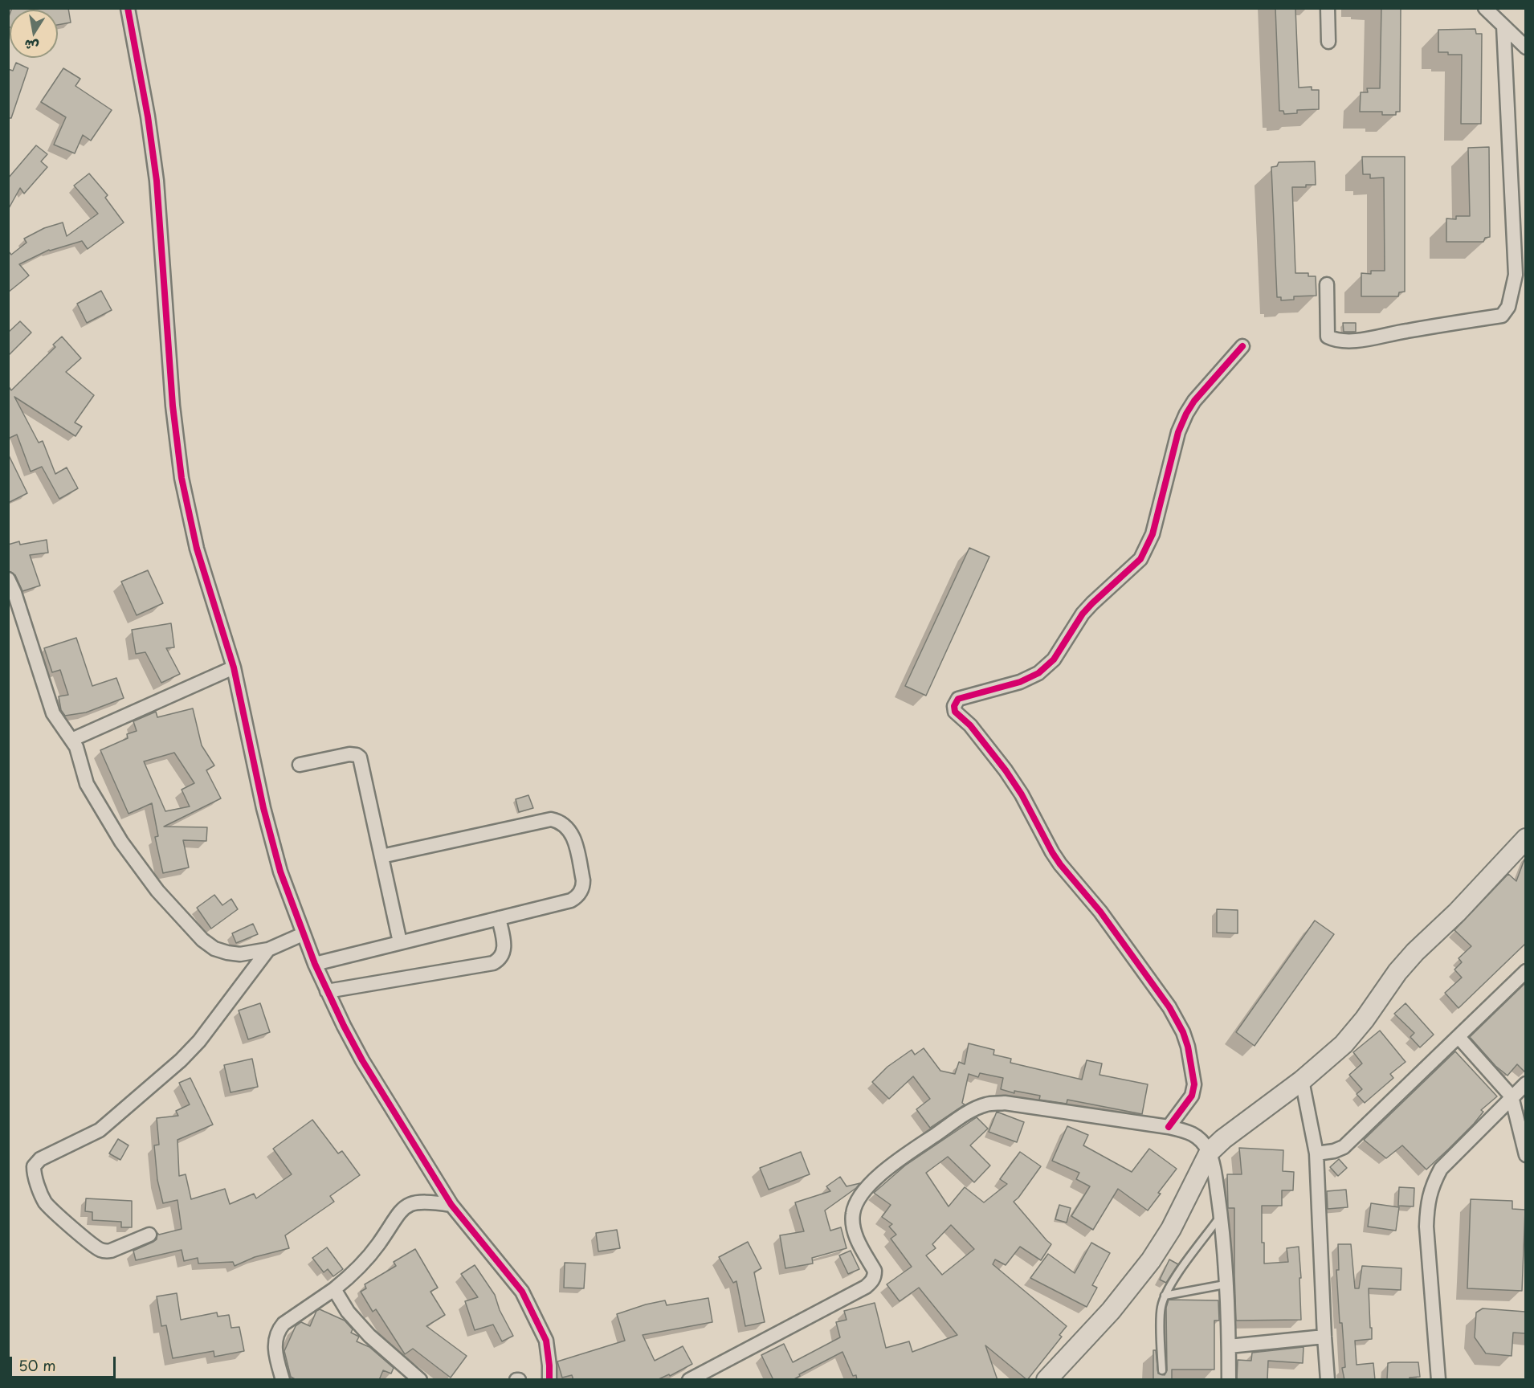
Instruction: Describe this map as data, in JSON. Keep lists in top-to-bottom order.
{
  "scale_bar": "50 m",
  "north": "bottom"
}
